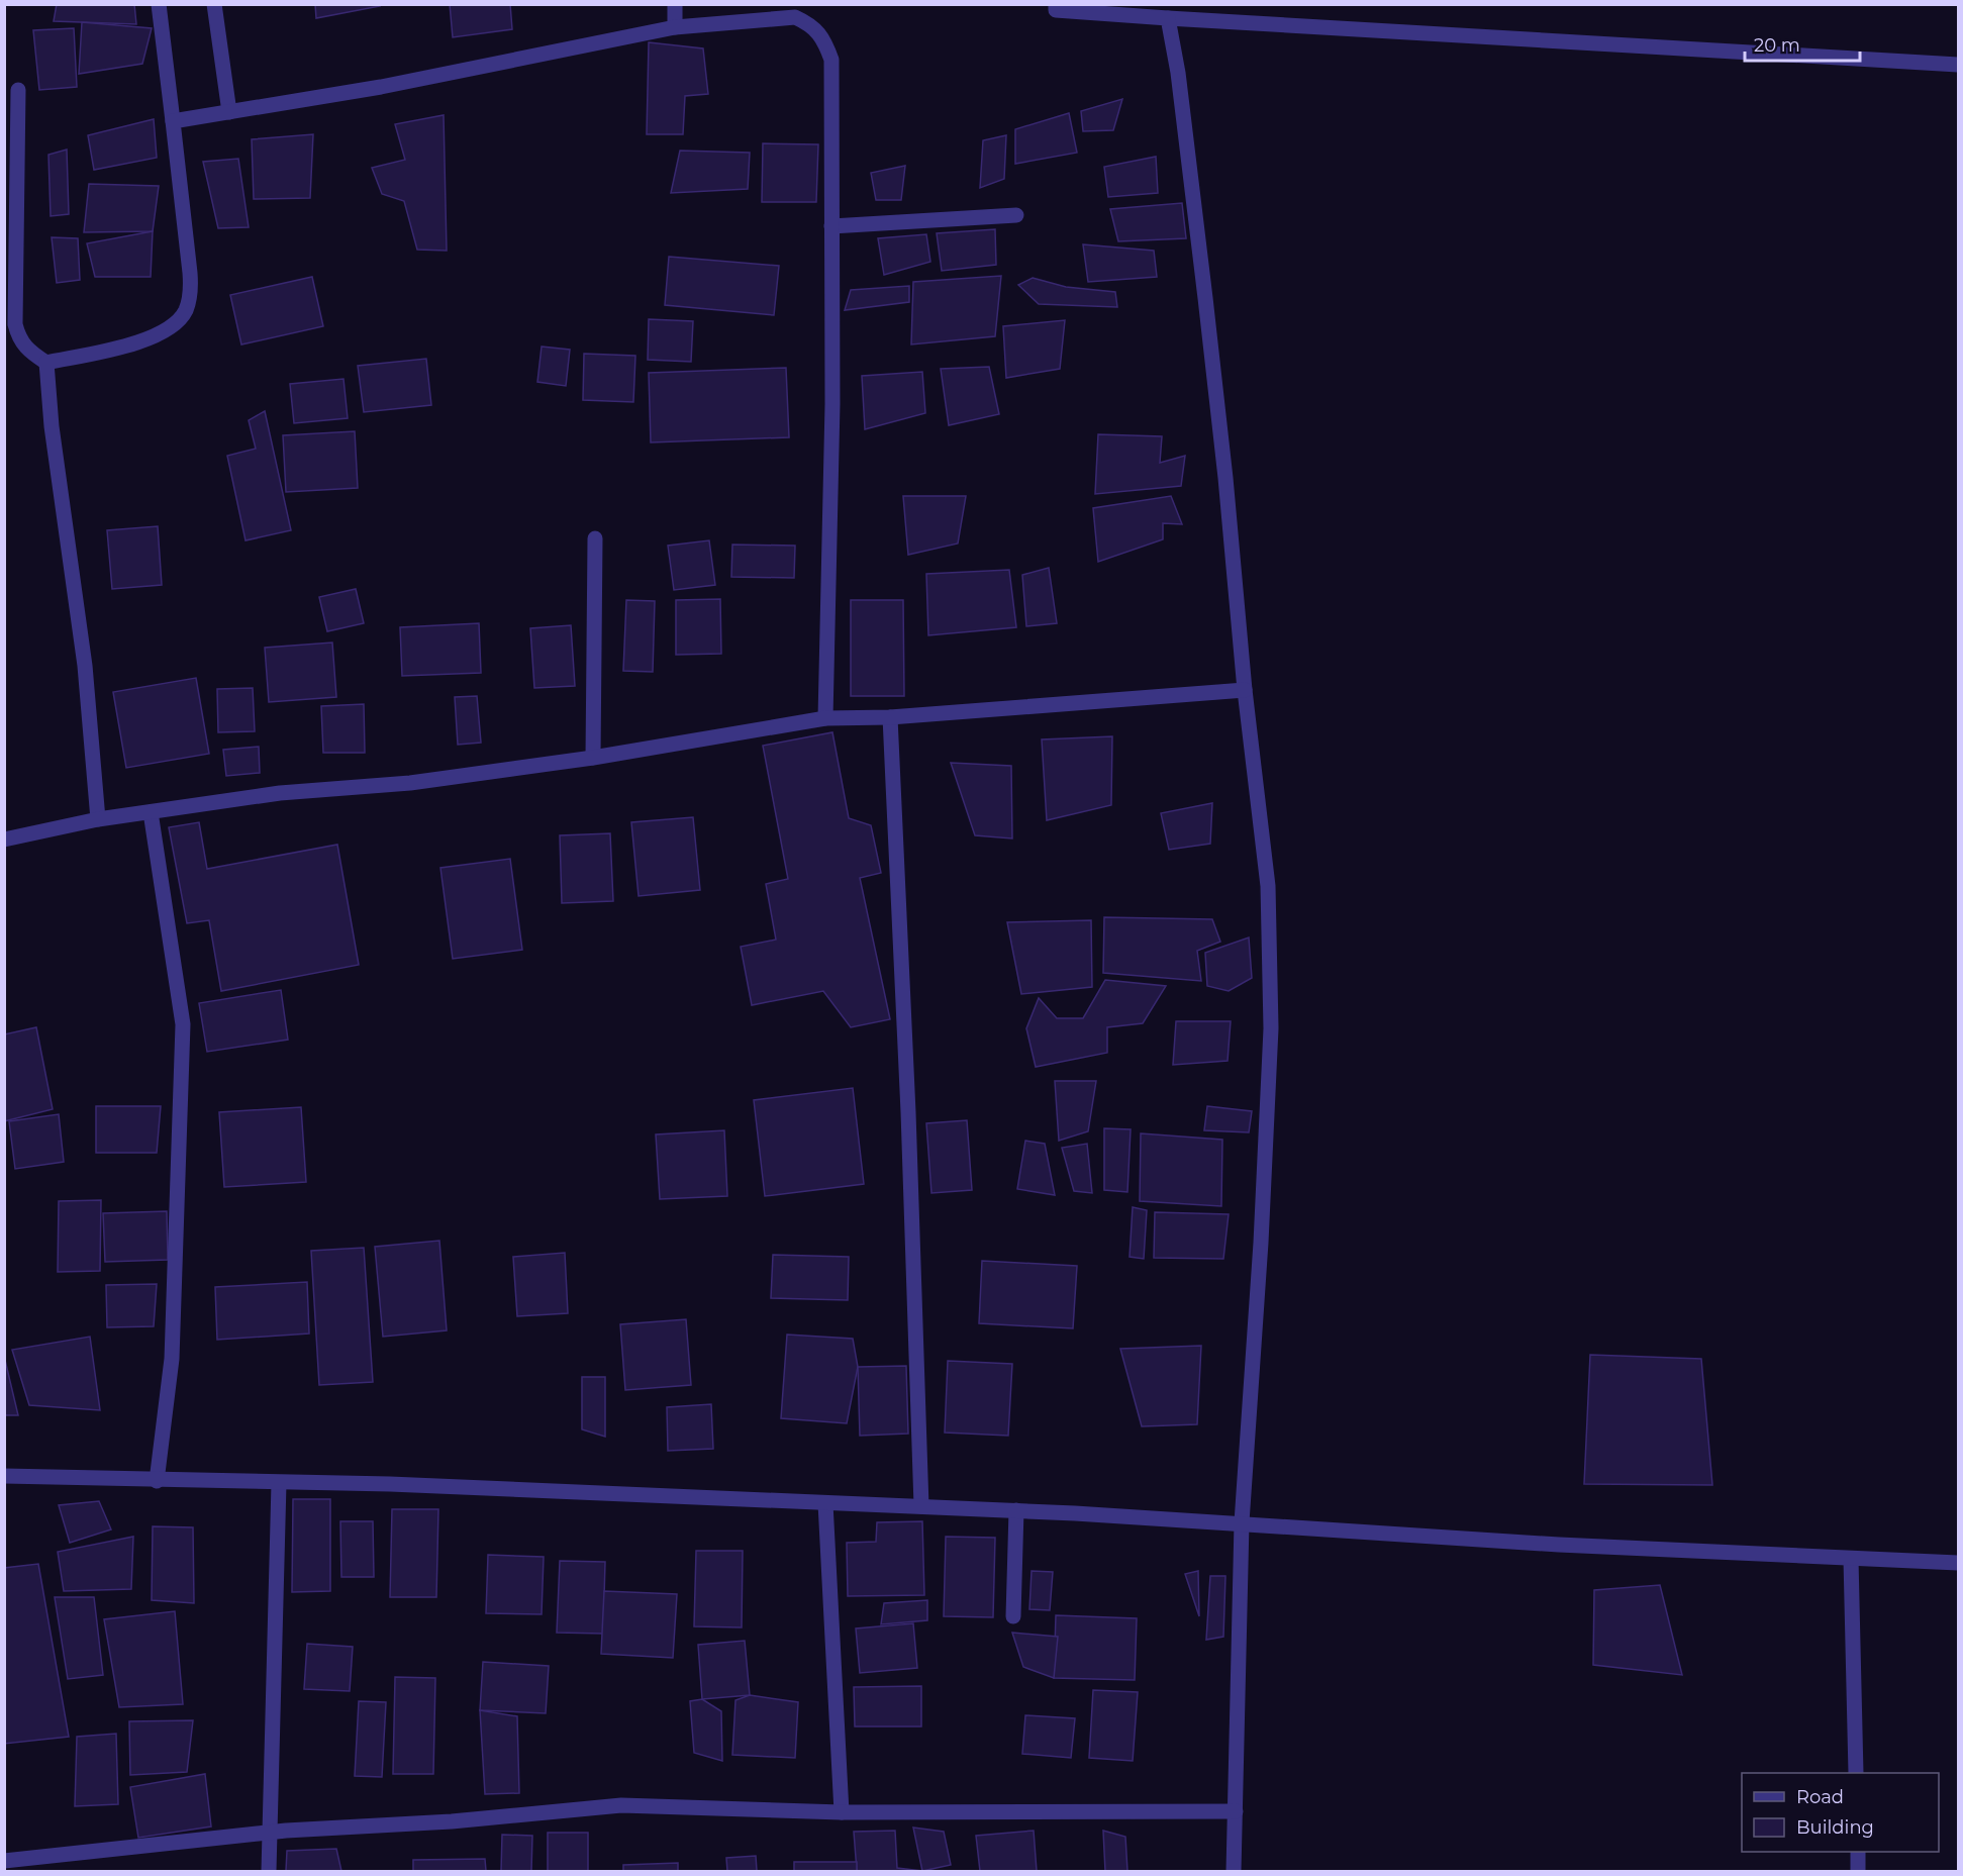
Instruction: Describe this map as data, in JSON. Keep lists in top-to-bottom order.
{
  "legend": ["Road", "Building"],
  "scale_bar": "20 m"
}
